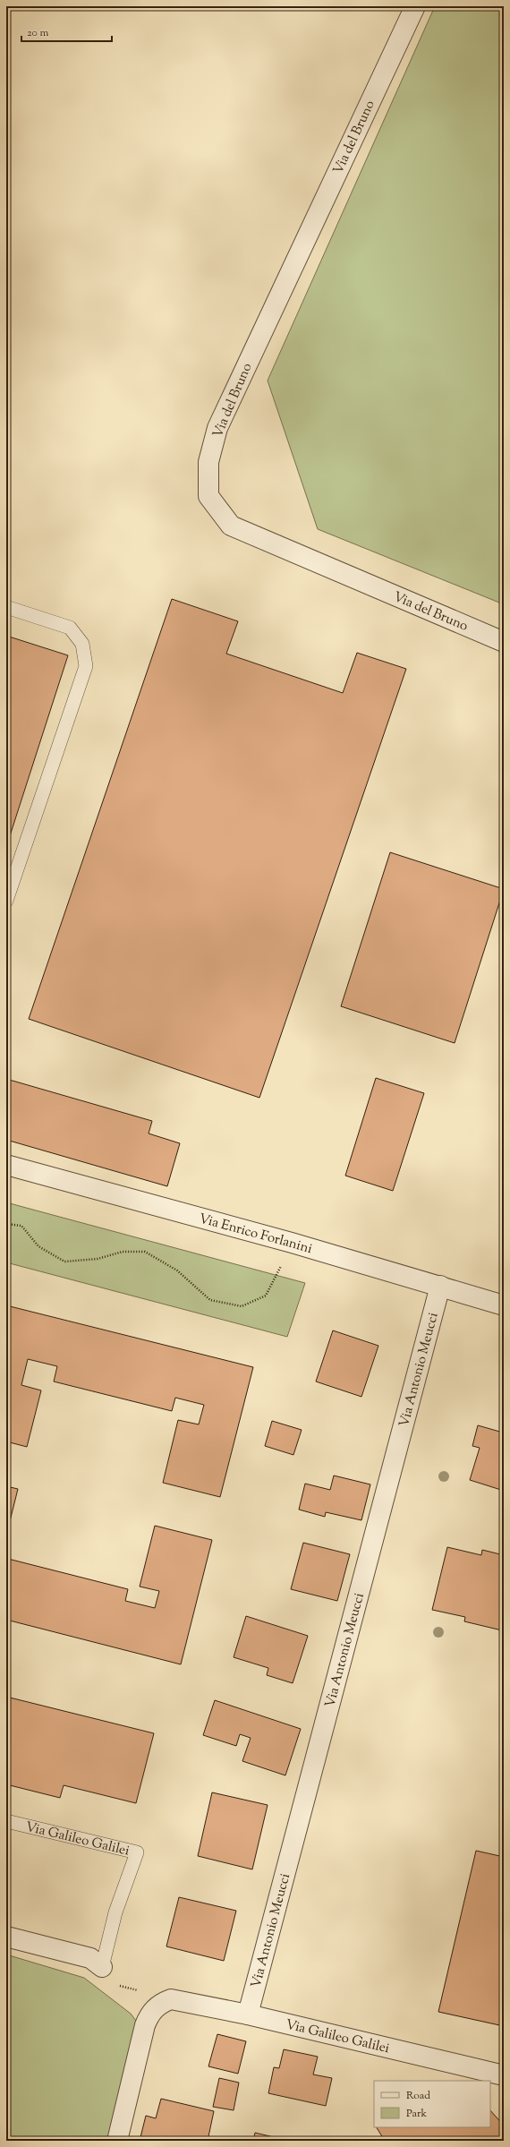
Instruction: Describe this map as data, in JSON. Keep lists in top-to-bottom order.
{
  "streets": {
    "street": [
      "Via del Bruno",
      "Via Enrico Forlanini",
      "Via Antonio Meucci",
      "Via Galileo Galilei"
    ]
  },
  "crossings": [
    ["Via Enrico Forlanini", "Via Antonio Meucci"],
    ["Via Antonio Meucci", "Via Galileo Galilei"]
  ],
  "legend": ["Road", "Park"],
  "scale_bar": "20 m"
}
